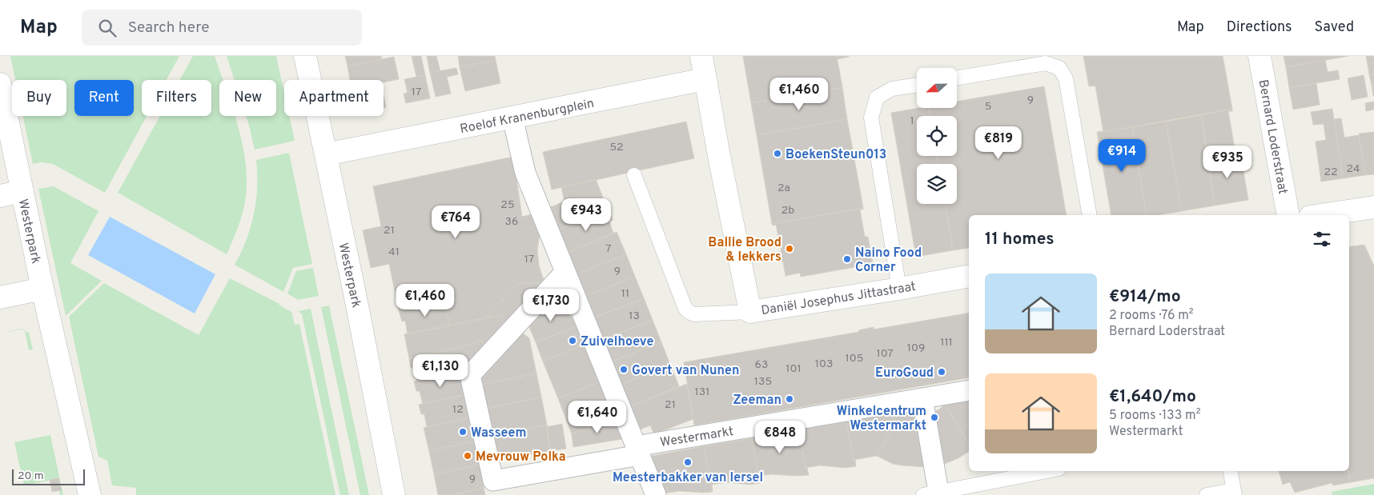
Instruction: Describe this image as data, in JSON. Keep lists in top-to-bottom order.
{
  "streets": {
    "street": [
      "Roelof Kranenburgplein",
      "Bernard Loderstraat",
      "Westerpark",
      "Daniël Josephus Jittastraat",
      "Westermarkt"
    ]
  },
  "crossings": [
    ["Roelof Kranenburgplein", "Westerpark"],
    ["Roelof Kranenburgplein", "Daniël Josephus Jittastraat"]
  ],
  "places": [
    "BoekenSteun013",
    "Ballie Brood & lekkers",
    "Naino Food Corner",
    "Zuivelhoeve",
    "Govert van Nunen",
    "EuroGoud",
    "Zeeman",
    "Winkelcentrum Westermarkt",
    "Wasseem",
    "Mevrouw Polka",
    "Meesterbakker van Iersel"
  ],
  "house_numbers": [
    "17",
    "9",
    "5",
    "1",
    "52",
    "24",
    "22",
    "2a",
    "25",
    "2b",
    "36",
    "21",
    "7",
    "41",
    "17",
    "9",
    "11",
    "13",
    "111",
    "109",
    "107",
    "105",
    "103",
    "63",
    "101",
    "135",
    "131",
    "21",
    "12",
    "9"
  ],
  "scale_bar": "20 m",
  "north": "left",
  "page": {
    "header": "Map",
    "search": "Search here",
    "nav": ["Map", "Directions", "Saved"],
    "price": [
      "€1,460",
      "€819",
      "€914",
      "€935",
      "€943",
      "€764",
      "€1,460",
      "€1,730",
      "€1,130",
      "€1,640",
      "€848"
    ],
    "chip": [
      "Buy",
      "Rent",
      "Filters",
      "New",
      "Apartment"
    ],
    "heading": "11 homes",
    "list": [
      {
        "name": "€914/mo",
        "note": "2 rooms · 76 m² · Bernard Loderstraat"
      },
      {
        "name": "€1,640/mo",
        "note": "5 rooms · 133 m² · Westermarkt"
      }
    ],
    "scale": "20 m"
  }
}
